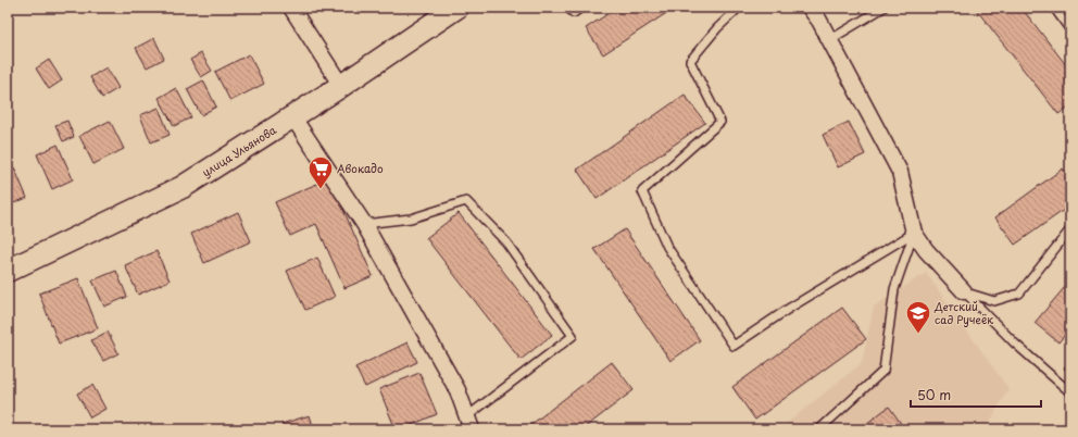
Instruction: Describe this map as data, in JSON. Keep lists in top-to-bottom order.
{
  "streets": {
    "main road": ["улица Ульянова"]
  },
  "places": {
    "supermarket": ["Авокадо"],
    "school or university": ["Детский сад Ручеёк"]
  },
  "scale_bar": "50 m"
}
